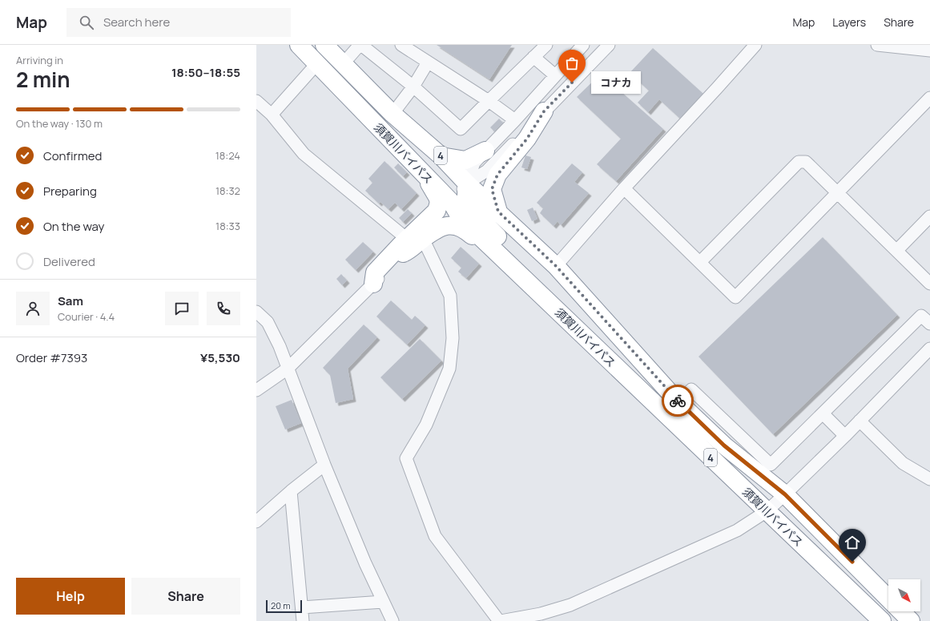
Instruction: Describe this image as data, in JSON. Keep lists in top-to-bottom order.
{
  "streets": {
    "highway": ["須賀川バイパス", "4"]
  },
  "places": ["コナカ"],
  "scale_bar": "20 m",
  "north": "bottom right",
  "page": {
    "header": "Map",
    "search": "Search here",
    "nav": ["Map", "Layers", "Share"],
    "heading": ["2 min", "Arriving in", "18:50–18:55"],
    "panel": [
      "Sam",
      "Courier · 4.4",
      "Order #7393",
      "¥5,530"
    ],
    "bubble": "コナカ",
    "bar": "On the way · 130 m",
    "list": [
      ["Confirmed", "18:24"],
      ["Preparing", "18:32"],
      ["On the way", "18:33"],
      "Delivered"
    ],
    "buttons": ["Help", "Share"],
    "scale": "20 m"
  }
}
